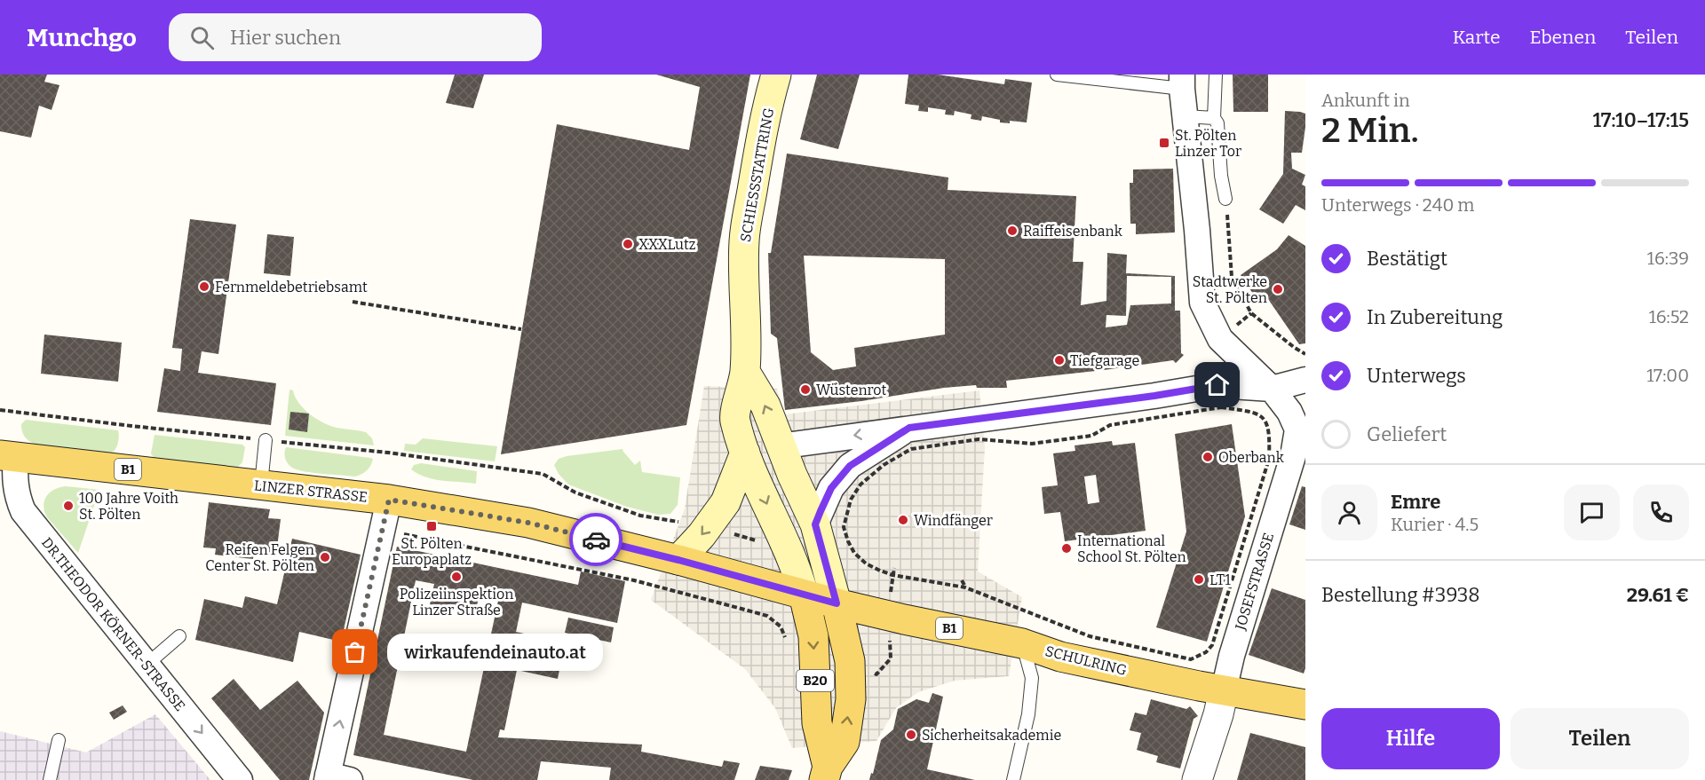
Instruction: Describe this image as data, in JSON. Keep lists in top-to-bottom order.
{
  "streets": {
    "main road": [
      "SCHIESSSTATTRING",
      "B1",
      "LINZER STRASSE",
      "SCHULRING",
      "B20"
    ],
    "street": ["JOSEFSTRASSE", "DR.THEODOR KÖRNER-STRASSE"]
  },
  "crossings": [
    ["SCHIESSSTATTRING", "B1"],
    ["SCHIESSSTATTRING", "LINZER STRASSE"],
    ["SCHIESSSTATTRING", "B20"],
    ["B1", "LINZER STRASSE"],
    ["B1", "SCHULRING"],
    ["B1", "B20"],
    ["LINZER STRASSE", "DR.THEODOR KÖRNER-STRASSE"],
    ["LINZER STRASSE", "B20"],
    ["JOSEFSTRASSE", "SCHULRING"],
    ["SCHULRING", "B20"]
  ],
  "one_way": ["DR.THEODOR KÖRNER-STRASSE"],
  "places": {
    "transit": ["St. Pölten Linzer Tor", "St. Pölten Europaplatz"],
    "other": [
      "Raiffeisenbank",
      "XXXLutz",
      "Fernmeldebetriebsamt",
      "Stadtwerke St. Pölten",
      "Tiefgarage",
      "Wüstenrot",
      "Oberbank",
      "100 Jahre Voith St. Pölten",
      "Windfänger",
      "International School St. Pölten",
      "Reifen Felgen Center St. Pölten",
      "Polizeiinspektion Linzer Straße",
      "LT1",
      "wirkaufendeinauto.at",
      "Sicherheitsakademie"
    ]
  },
  "page": {
    "header": "Munchgo",
    "search": "Hier suchen",
    "nav": ["Karte", "Ebenen", "Teilen"],
    "heading": ["2 Min.", "Ankunft in", "17:10–17:15"],
    "panel": [
      "Emre",
      "Kurier · 4.5",
      "Bestellung #3938",
      "29.61 €"
    ],
    "bar": "Unterwegs · 240 m",
    "list": [
      ["Bestätigt", "16:39"],
      ["In Zubereitung", "16:52"],
      ["Unterwegs", "17:00"],
      "Geliefert"
    ],
    "bubble": "wirkaufendeinauto.at",
    "buttons": ["Hilfe", "Teilen"]
  }
}
